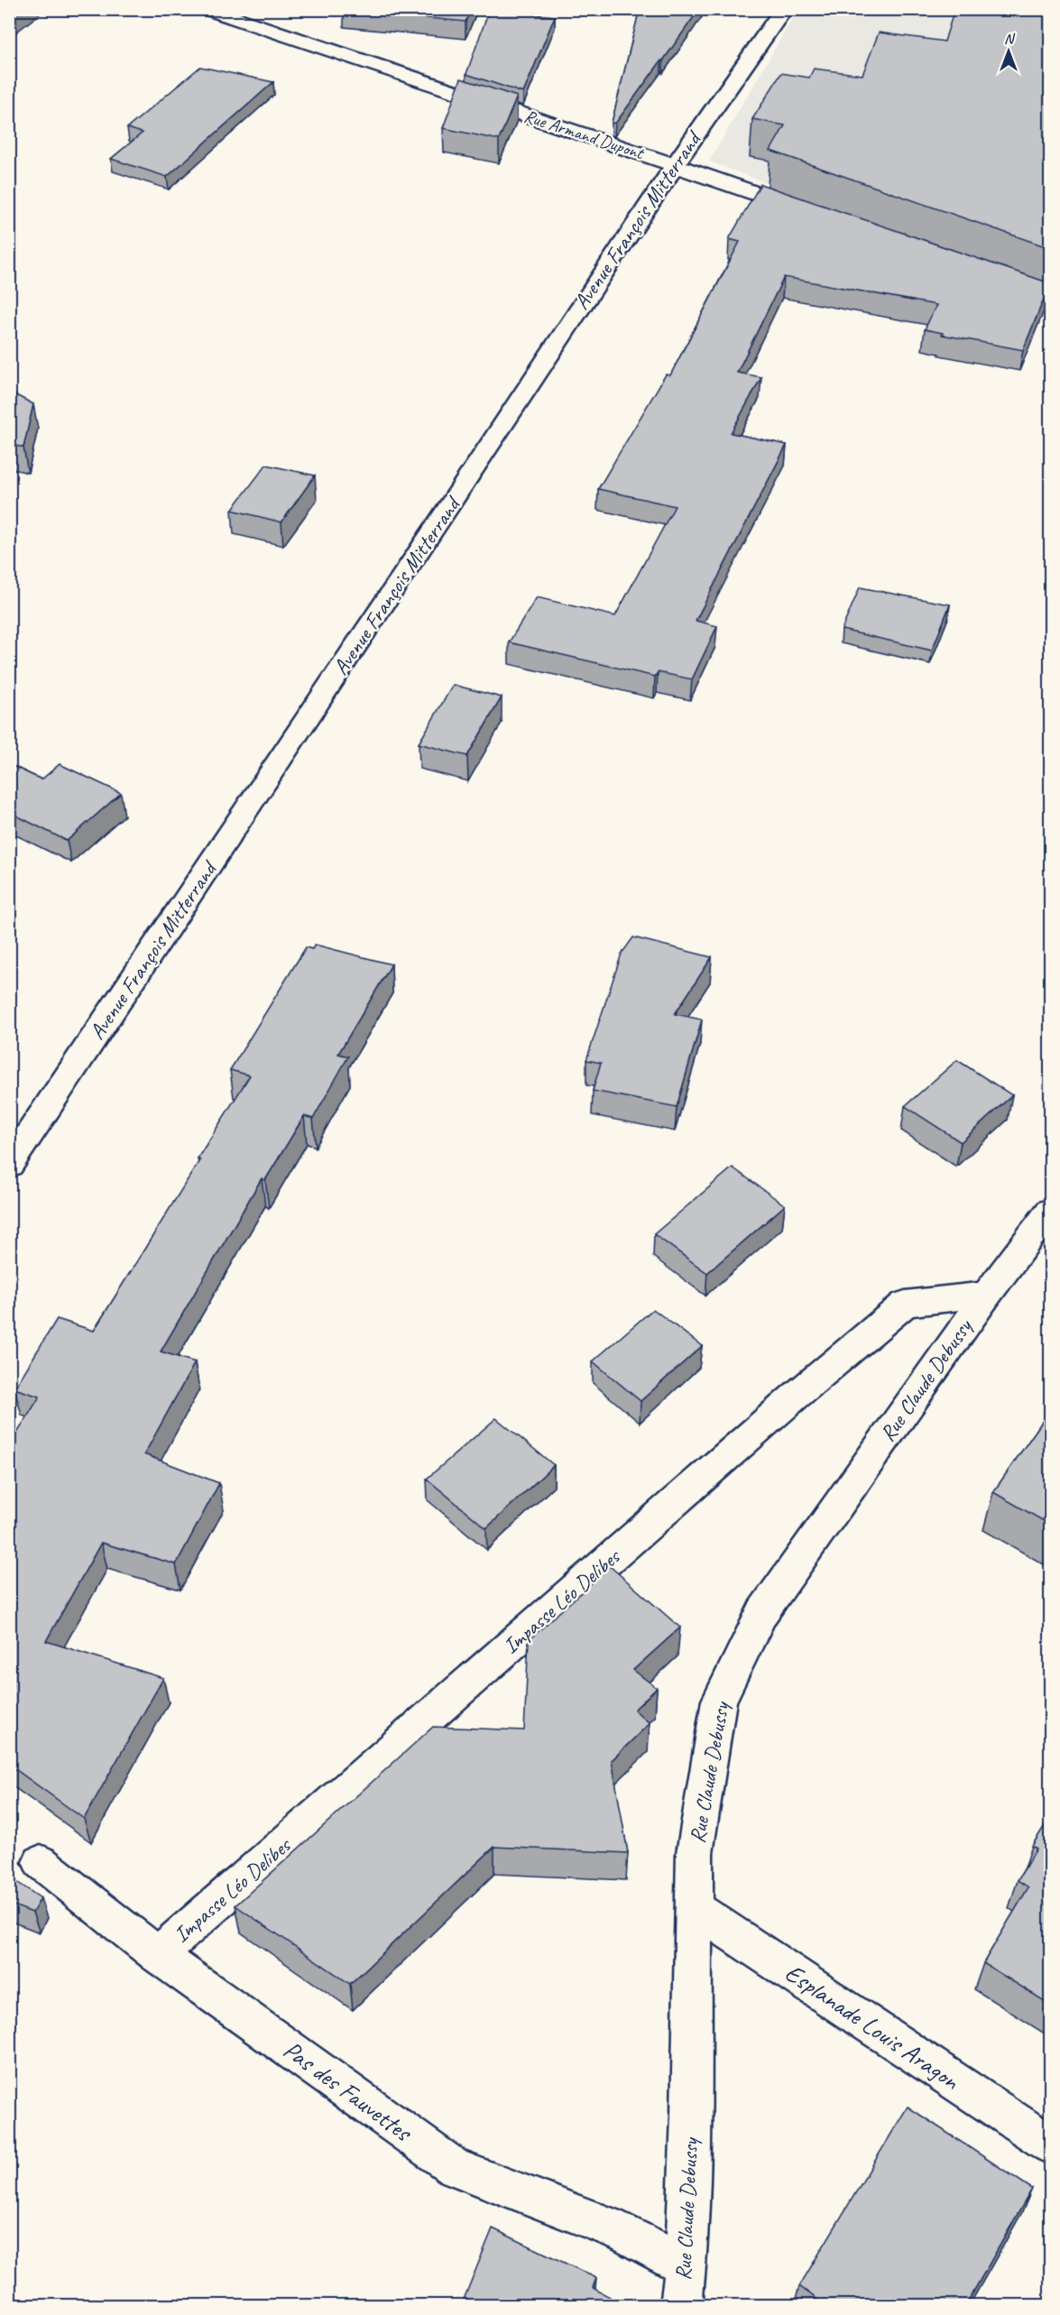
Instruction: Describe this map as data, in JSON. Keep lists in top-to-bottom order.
{
  "streets": {
    "street": [
      "Rue Armand Dupont",
      "Avenue François Mitterrand",
      "Rue Claude Debussy",
      "Impasse Léo Delibes",
      "Esplanade Louis Aragon",
      "Pas des Fauvettes"
    ]
  },
  "crossings": [
    ["Rue Armand Dupont", "Avenue François Mitterrand"],
    ["Rue Claude Debussy", "Impasse Léo Delibes"],
    ["Rue Claude Debussy", "Esplanade Louis Aragon"],
    ["Rue Claude Debussy", "Pas des Fauvettes"],
    ["Impasse Léo Delibes", "Pas des Fauvettes"]
  ],
  "north": "top"
}
